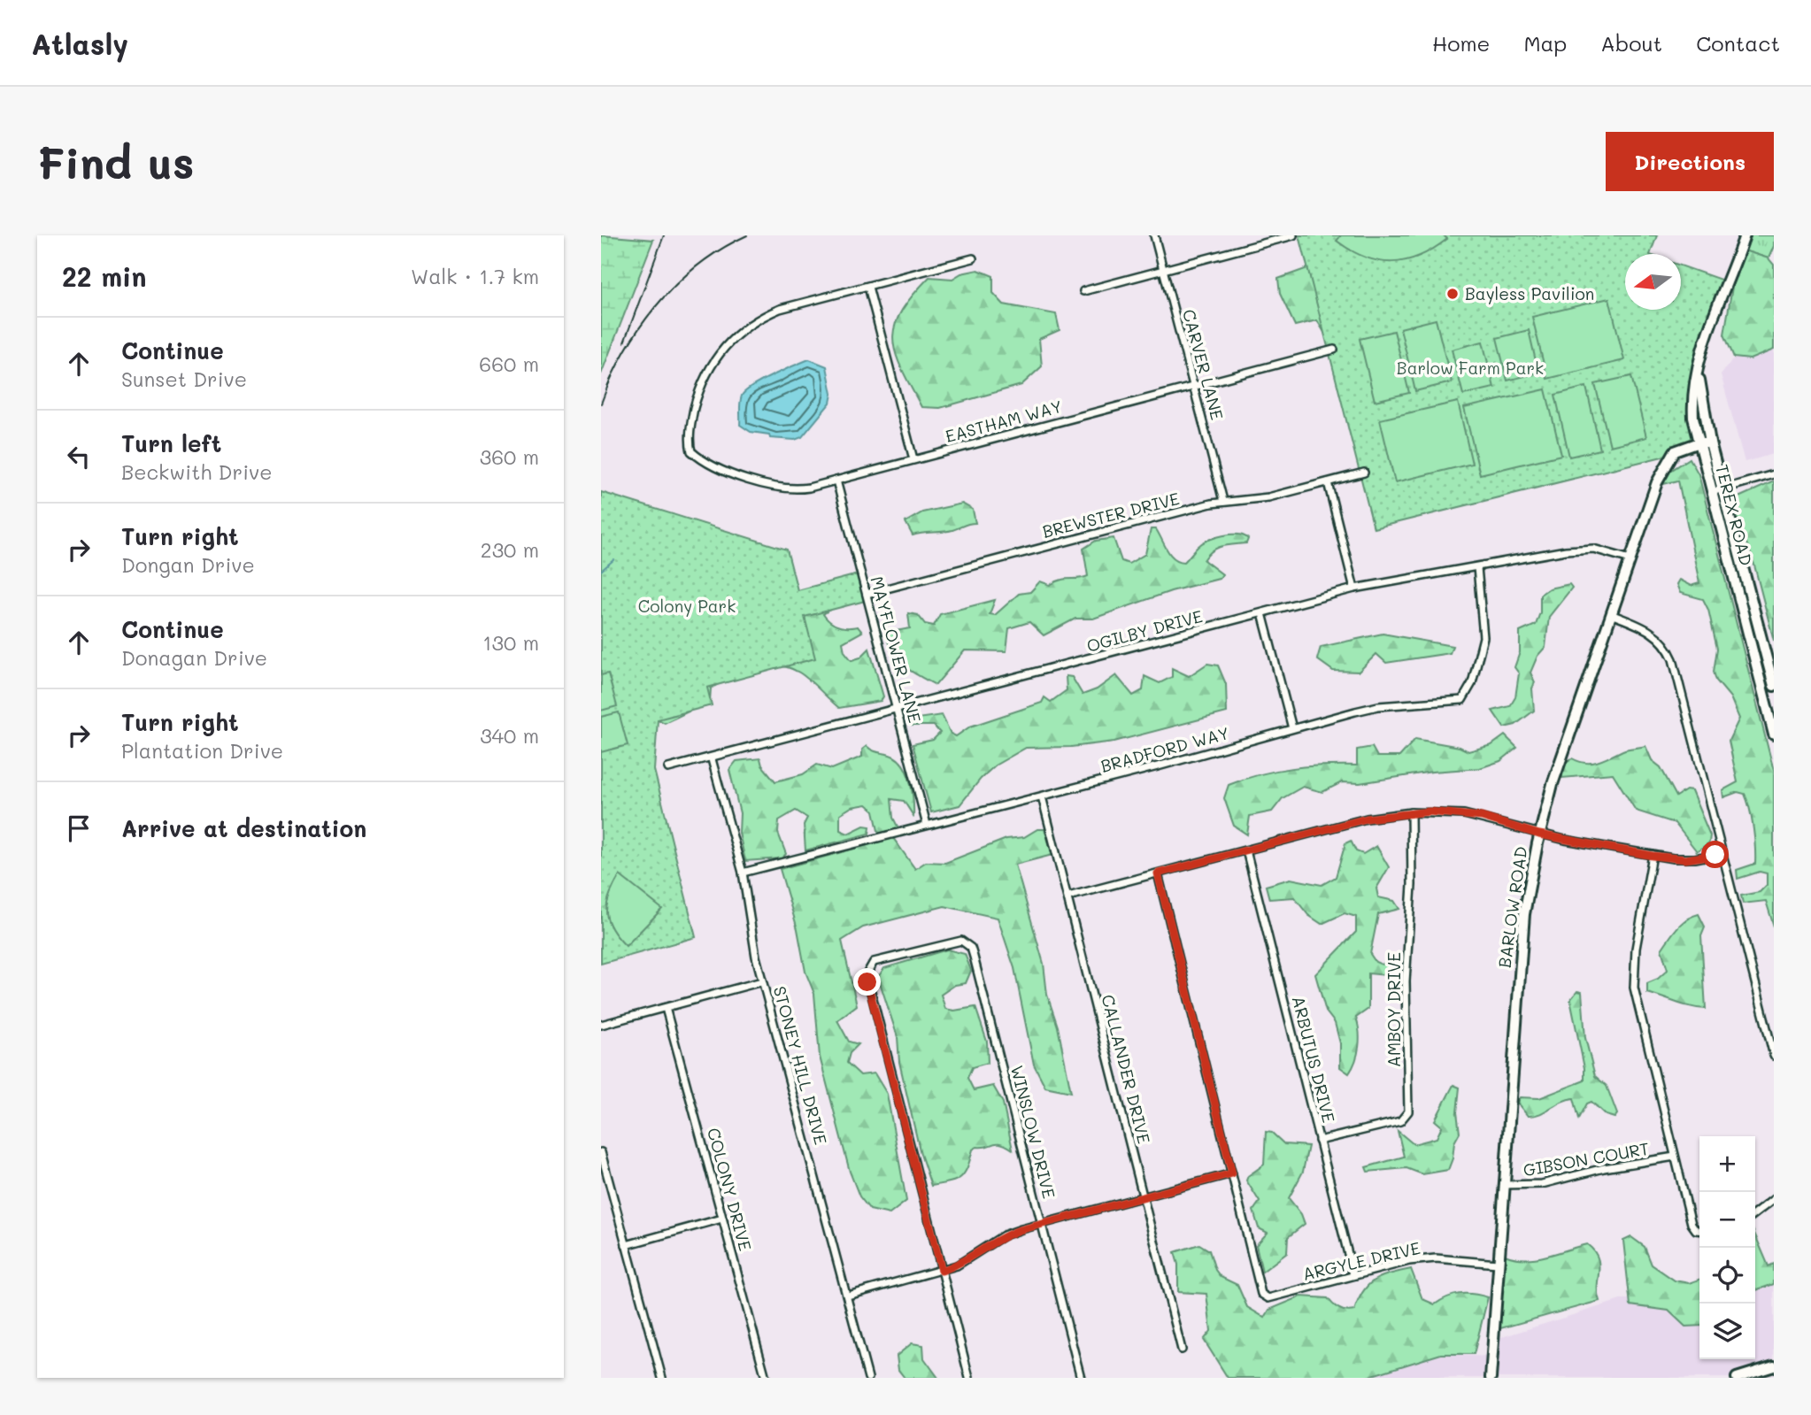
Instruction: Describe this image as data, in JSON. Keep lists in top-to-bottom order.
{
  "streets": {
    "street": [
      "CARVER LANE",
      "EASTHAM WAY",
      "BREWSTER DRIVE",
      "TEREX ROAD",
      "OGILBY DRIVE",
      "MAYFLOWER LANE",
      "BRADFORD WAY",
      "BARLOW ROAD",
      "AMBOY DRIVE",
      "ARBUTUS DRIVE",
      "STONEY HILL DRIVE",
      "CALLANDER DRIVE",
      "WINSLOW DRIVE",
      "GIBSON COURT",
      "COLONY DRIVE",
      "ARGYLE DRIVE"
    ]
  },
  "crossings": [
    ["CARVER LANE", "EASTHAM WAY"],
    ["CARVER LANE", "BREWSTER DRIVE"],
    ["EASTHAM WAY", "MAYFLOWER LANE"],
    ["BREWSTER DRIVE", "MAYFLOWER LANE"],
    ["TEREX ROAD", "BARLOW ROAD"],
    ["OGILBY DRIVE", "MAYFLOWER LANE"],
    ["OGILBY DRIVE", "BRADFORD WAY"],
    ["OGILBY DRIVE", "BARLOW ROAD"],
    ["OGILBY DRIVE", "STONEY HILL DRIVE"],
    ["MAYFLOWER LANE", "BRADFORD WAY"],
    ["BRADFORD WAY", "STONEY HILL DRIVE"],
    ["BRADFORD WAY", "CALLANDER DRIVE"],
    ["BARLOW ROAD", "GIBSON COURT"],
    ["BARLOW ROAD", "ARGYLE DRIVE"],
    ["AMBOY DRIVE", "ARBUTUS DRIVE"],
    ["ARBUTUS DRIVE", "ARGYLE DRIVE"]
  ],
  "parks": ["Barlow Farm Park", "Colony Park"],
  "places": ["Bayless Pavilion"],
  "north": "left",
  "page": {
    "header": "Atlasly",
    "nav": [
      "Home",
      "Map",
      "About",
      "Contact"
    ],
    "buttons": "Directions",
    "title": "Find us",
    "heading": ["22 min", "Walk · 1.7 km"],
    "list": [
      ["Continue", "Sunset Drive", "660 m"],
      ["Turn left", "Beckwith Drive", "360 m"],
      ["Turn right", "Dongan Drive", "230 m"],
      ["Continue", "Donagan Drive", "130 m"],
      ["Turn right", "Plantation Drive", "340 m"],
      "Arrive at destination"
    ],
    "map_buttons": ["+", "−"]
  }
}
